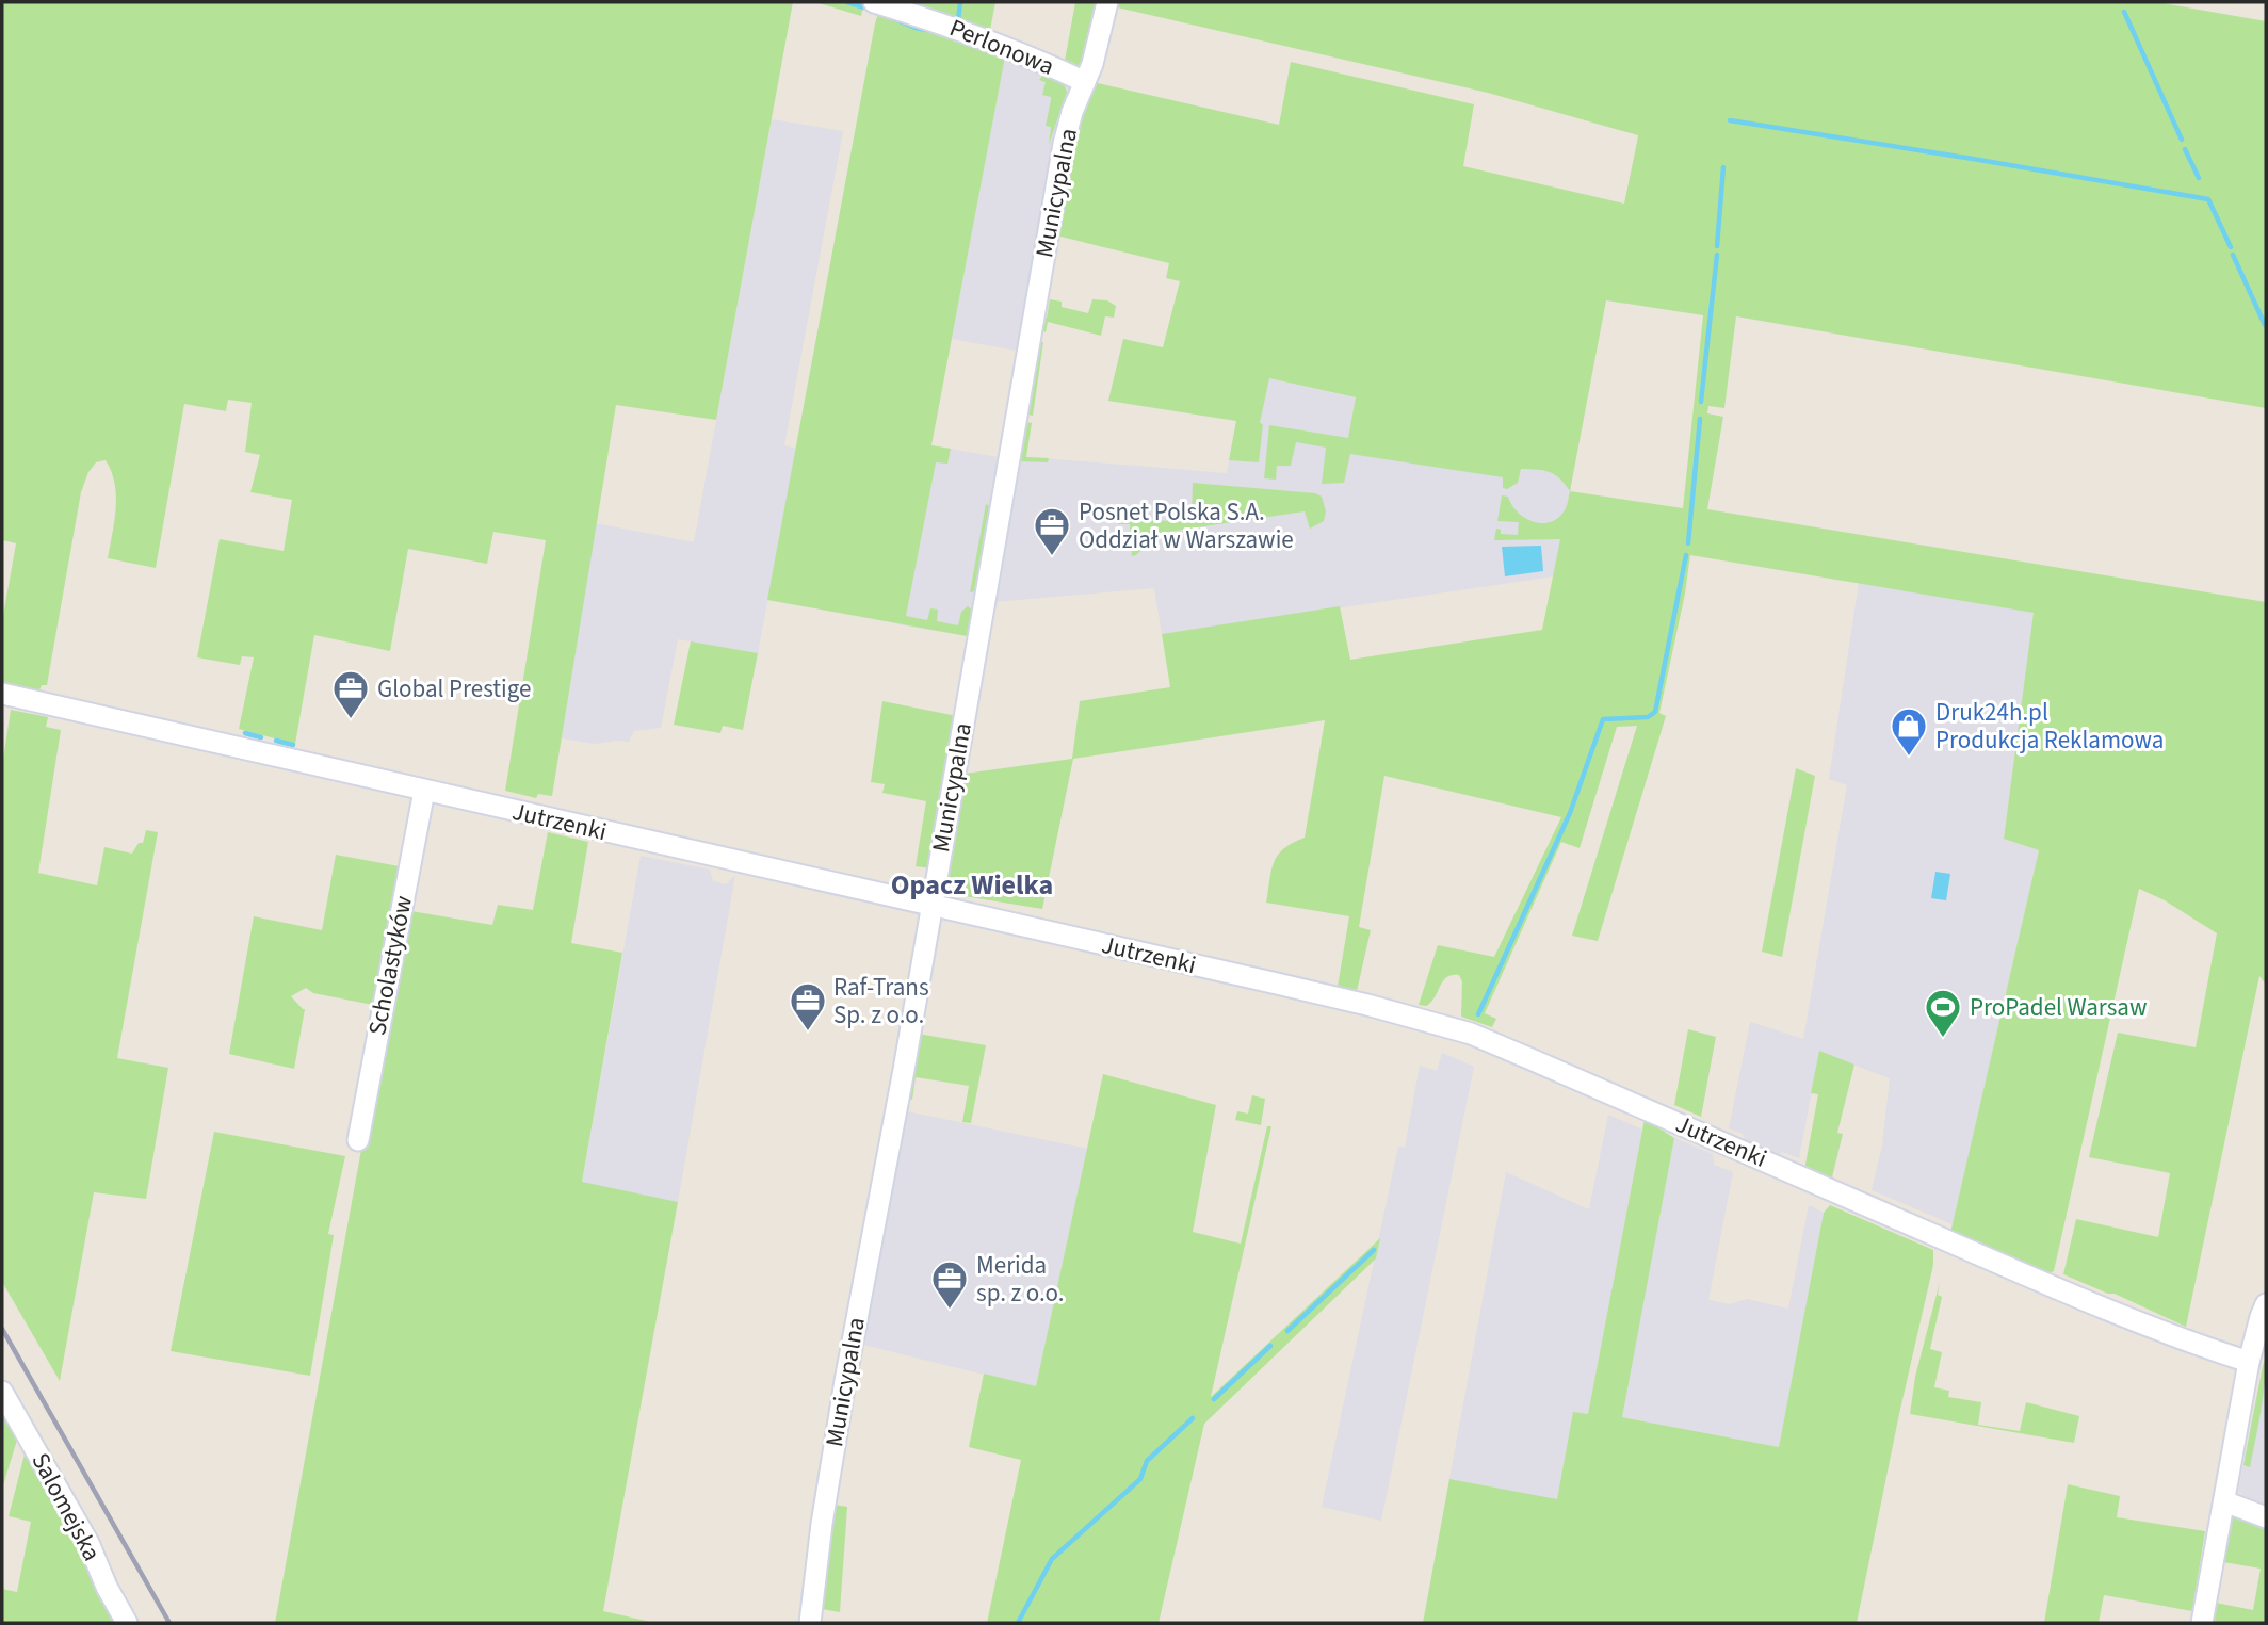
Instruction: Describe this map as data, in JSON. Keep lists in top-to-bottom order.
{
  "streets": {
    "street": [
      "Perlonowa",
      "Municypalna",
      "Jutrzenki",
      "Scholastyków",
      "Salomejska"
    ]
  },
  "crossings": [
    ["Perlonowa", "Municypalna"],
    ["Municypalna", "Jutrzenki"],
    ["Jutrzenki", "Scholastyków"]
  ],
  "districts": ["Opacz Wielka"],
  "places": {
    "office": [
      "Posnet Polska S.A. Oddział w Warszawie",
      "Global Prestige",
      "Raf-Trans Sp. z o.o.",
      "Merida sp. z o.o."
    ],
    "shop": ["Druk24h.pl Produkcja Reklamowa"],
    "sports": ["ProPadel Warsaw"]
  }
}
